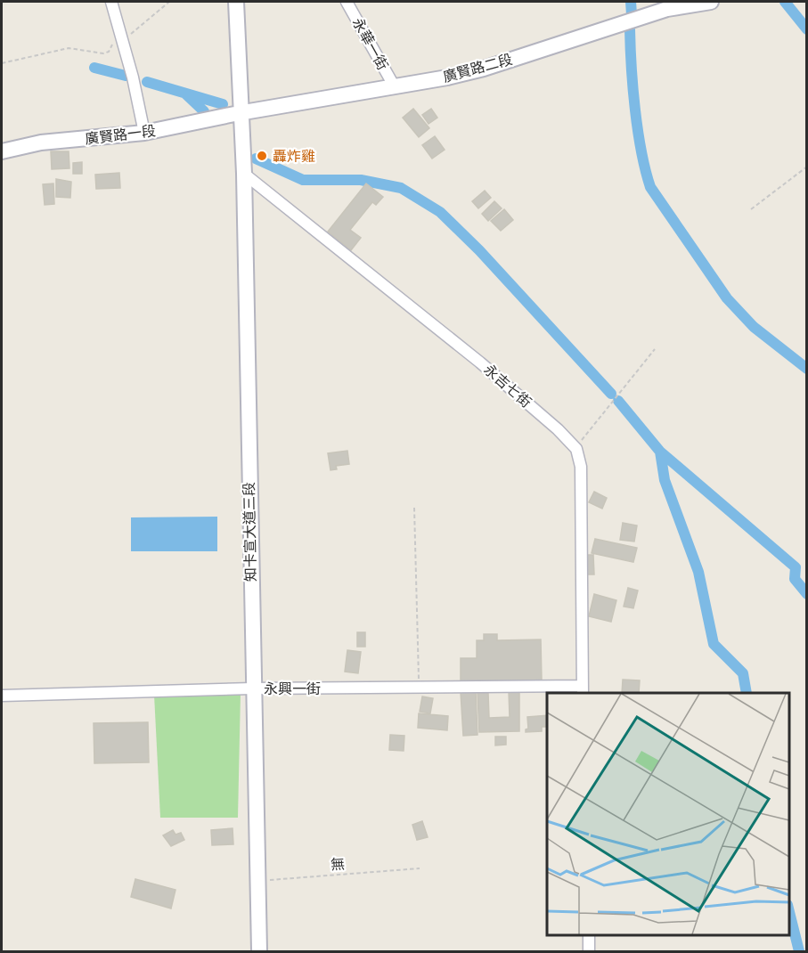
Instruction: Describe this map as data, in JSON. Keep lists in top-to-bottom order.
{
  "streets": {
    "street": [
      "永華一街",
      "廣賢路二段",
      "廣賢路一段",
      "永吉七街",
      "知卡宣大道三段",
      "永興一街"
    ],
    "path": ["無"]
  },
  "crossings": [
    ["永華一街", "廣賢路二段"],
    ["廣賢路二段", "廣賢路一段"],
    ["廣賢路二段", "知卡宣大道三段"],
    ["廣賢路一段", "知卡宣大道三段"],
    ["永吉七街", "知卡宣大道三段"],
    ["永吉七街", "永興一街"],
    ["知卡宣大道三段", "永興一街"],
    ["知卡宣大道三段", "無"]
  ],
  "places": ["轟炸雞"]
}
